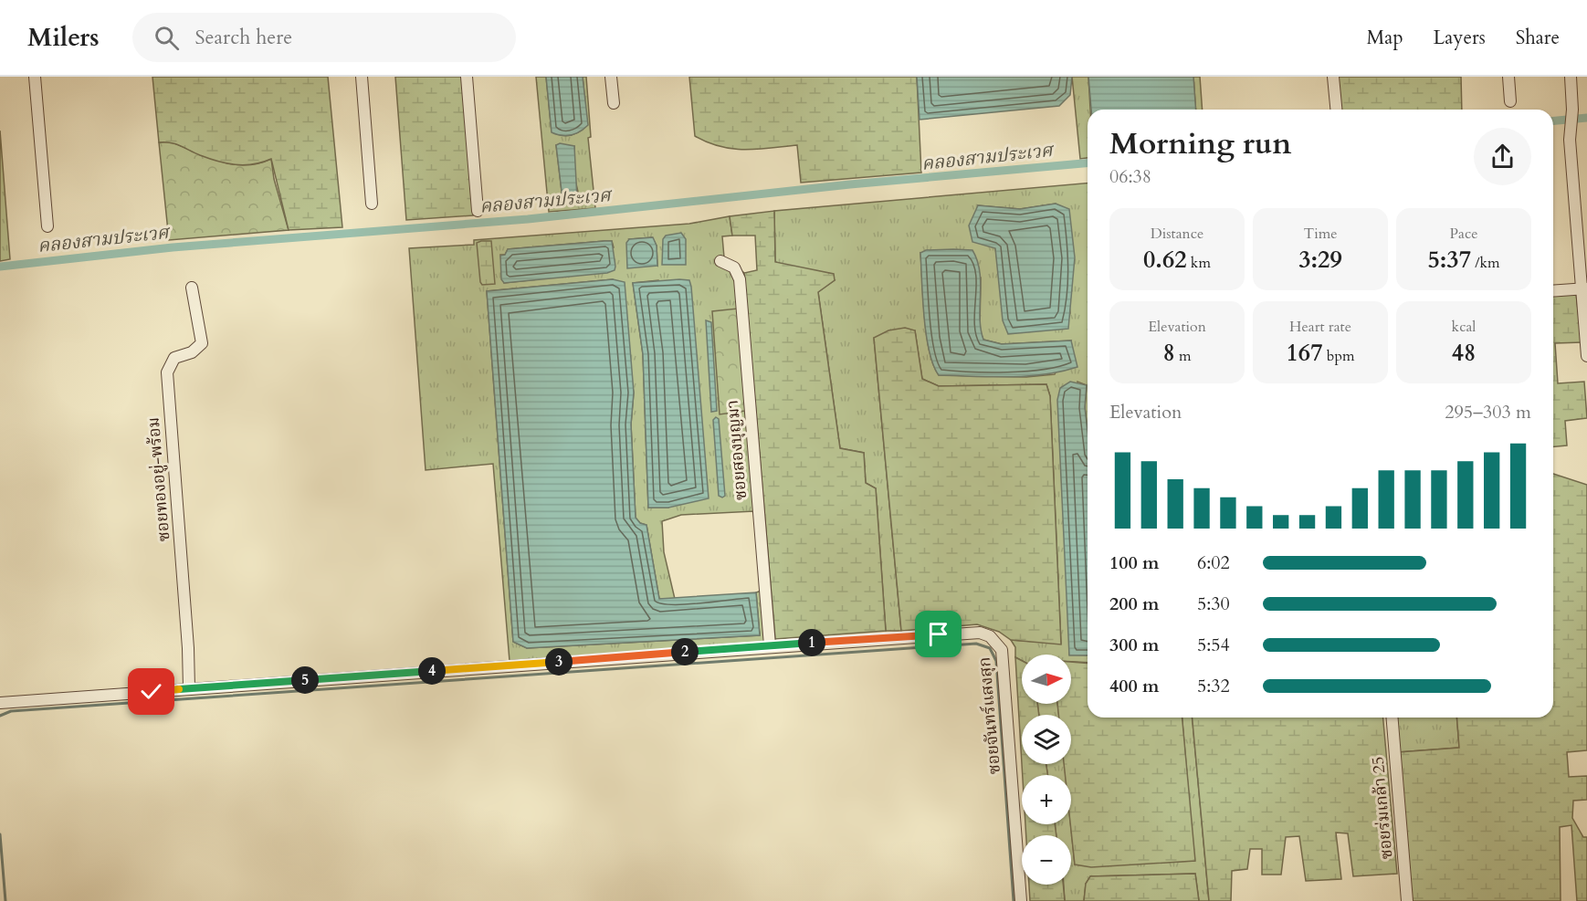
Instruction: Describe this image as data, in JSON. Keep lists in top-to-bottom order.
{
  "streets": {
    "street": [
      "ซอยสองบุญมา",
      "ซอยทองอยู่-พร้อม",
      "ซอยจันทร์แสงสุก",
      "ซอยร่มเกล้า 25"
    ]
  },
  "crossings": [
    ["ซอยสองบุญมา", "ซอยจันทร์แสงสุก"],
    ["ซอยทองอยู่-พร้อม", "ซอยจันทร์แสงสุก"]
  ],
  "water": ["คลองสามประเวศ"],
  "north": "right",
  "page": {
    "header": "Milers",
    "search": "Search here",
    "nav": ["Map", "Layers", "Share"],
    "heading": ["Morning run", "06:38"],
    "stats": [
      ["Distance", "0.62 km"],
      ["Time", "3:29"],
      ["Pace", "5:37 /km"],
      ["Elevation", "8 m"],
      ["Heart rate", "167 bpm"],
      ["kcal", "48"]
    ],
    "chart": ["Elevation", "295–303 m"],
    "list": [
      {
        "name": "100 m",
        "note": "6:02"
      },
      {
        "name": "200 m",
        "note": "5:30"
      },
      {
        "name": "300 m",
        "note": "5:54"
      },
      {
        "name": "400 m",
        "note": "5:32"
      }
    ],
    "pins": [
      "1",
      "2",
      "3",
      "4",
      "5"
    ],
    "map_buttons": ["+", "−"]
  }
}
